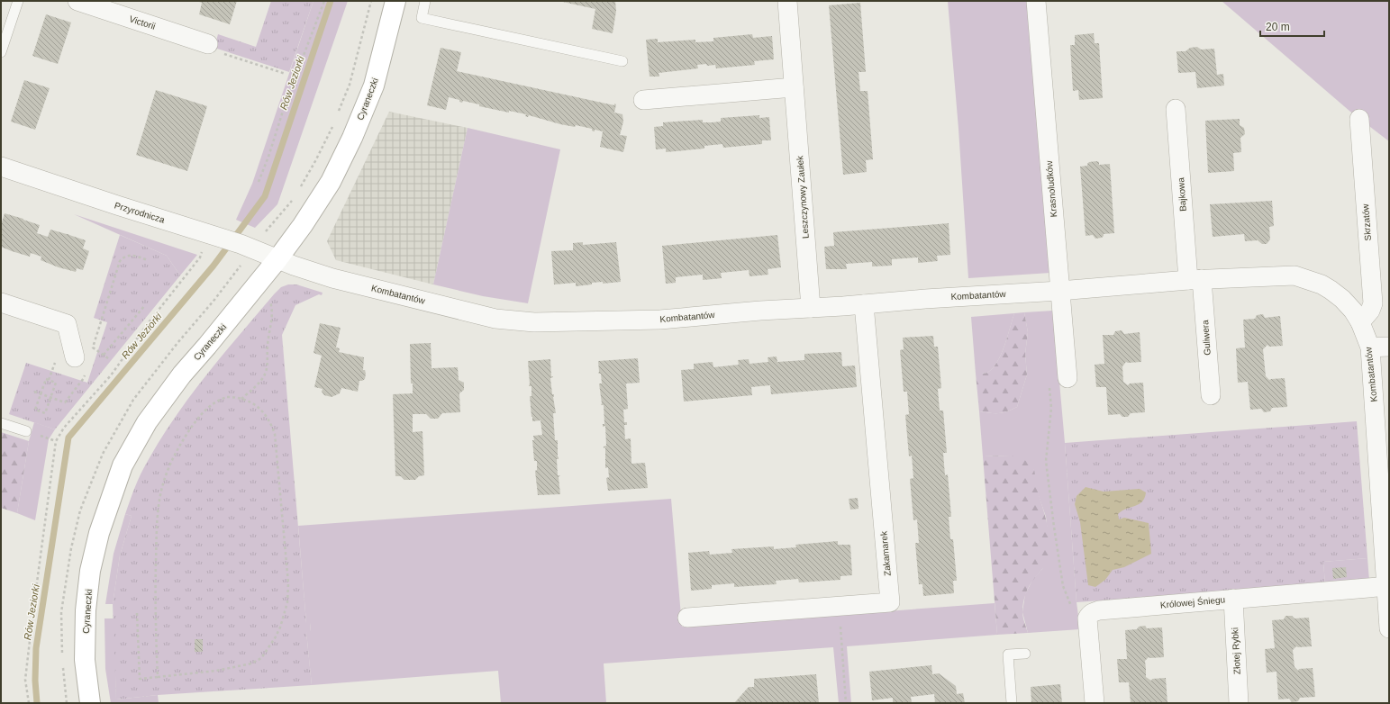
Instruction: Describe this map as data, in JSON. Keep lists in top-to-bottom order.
{
  "streets": {
    "street": [
      "Victorii",
      "Cyraneczki",
      "Krasnoludków",
      "Bajkowa",
      "Leszczynowy Zaułek",
      "Przyrodnicza",
      "Skrzatów",
      "Kombatantów",
      "Guliwera",
      "Zakamarek",
      "Królowej Śniegu",
      "Złotej Rybki"
    ]
  },
  "crossings": [
    ["Cyraneczki", "Przyrodnicza"],
    ["Cyraneczki", "Kombatantów"],
    ["Krasnoludków", "Kombatantów"],
    ["Bajkowa", "Kombatantów"],
    ["Bajkowa", "Guliwera"],
    ["Leszczynowy Zaułek", "Kombatantów"],
    ["Przyrodnicza", "Kombatantów"],
    ["Skrzatów", "Kombatantów"],
    ["Kombatantów", "Guliwera"],
    ["Kombatantów", "Zakamarek"],
    ["Kombatantów", "Królowej Śniegu"],
    ["Królowej Śniegu", "Złotej Rybki"]
  ],
  "water": ["Rów Jeziorki"],
  "scale_bar": "20 m"
}
